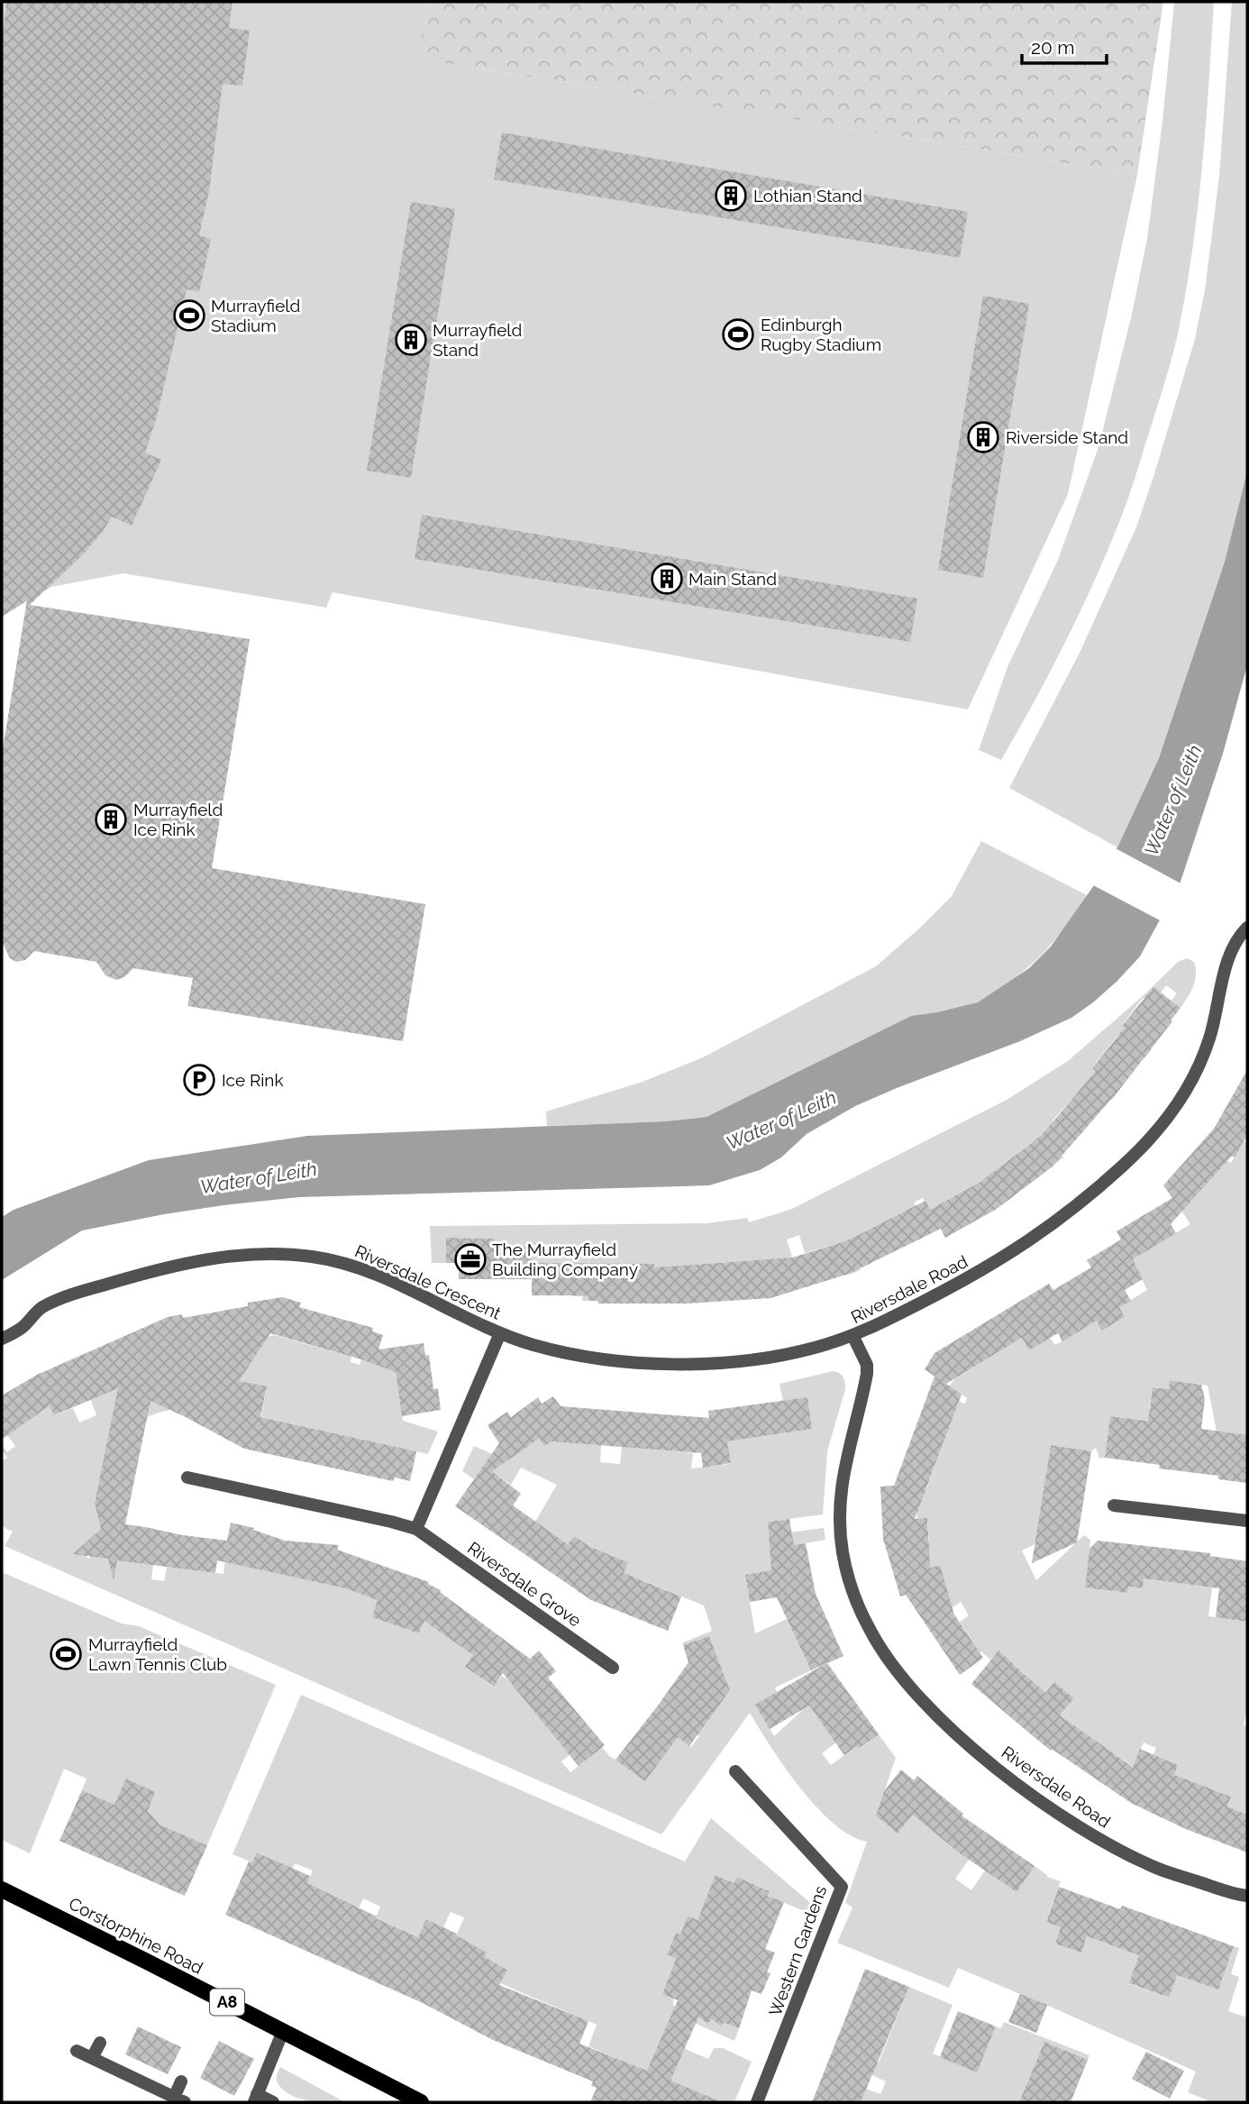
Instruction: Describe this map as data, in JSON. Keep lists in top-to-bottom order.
{
  "streets": {
    "main road": ["Corstorphine Road", "A8"],
    "street": [
      "Riversdale Crescent",
      "Riversdale Road",
      "Riversdale Grove",
      "Western Gardens"
    ]
  },
  "crossings": [
    ["Riversdale Crescent", "Riversdale Road"]
  ],
  "water": ["Water of Leith"],
  "places": {
    "building": [
      "Lothian Stand",
      "Murrayfield Stand",
      "Riverside Stand",
      "Main Stand",
      "Murrayfield Ice Rink"
    ],
    "sports": ["Murrayfield Stadium", "Edinburgh Rugby Stadium", "Murrayfield Lawn Tennis Club"],
    "parking": ["Ice Rink"],
    "office": ["The Murrayfield Building Company"]
  },
  "scale_bar": "20 m"
}
